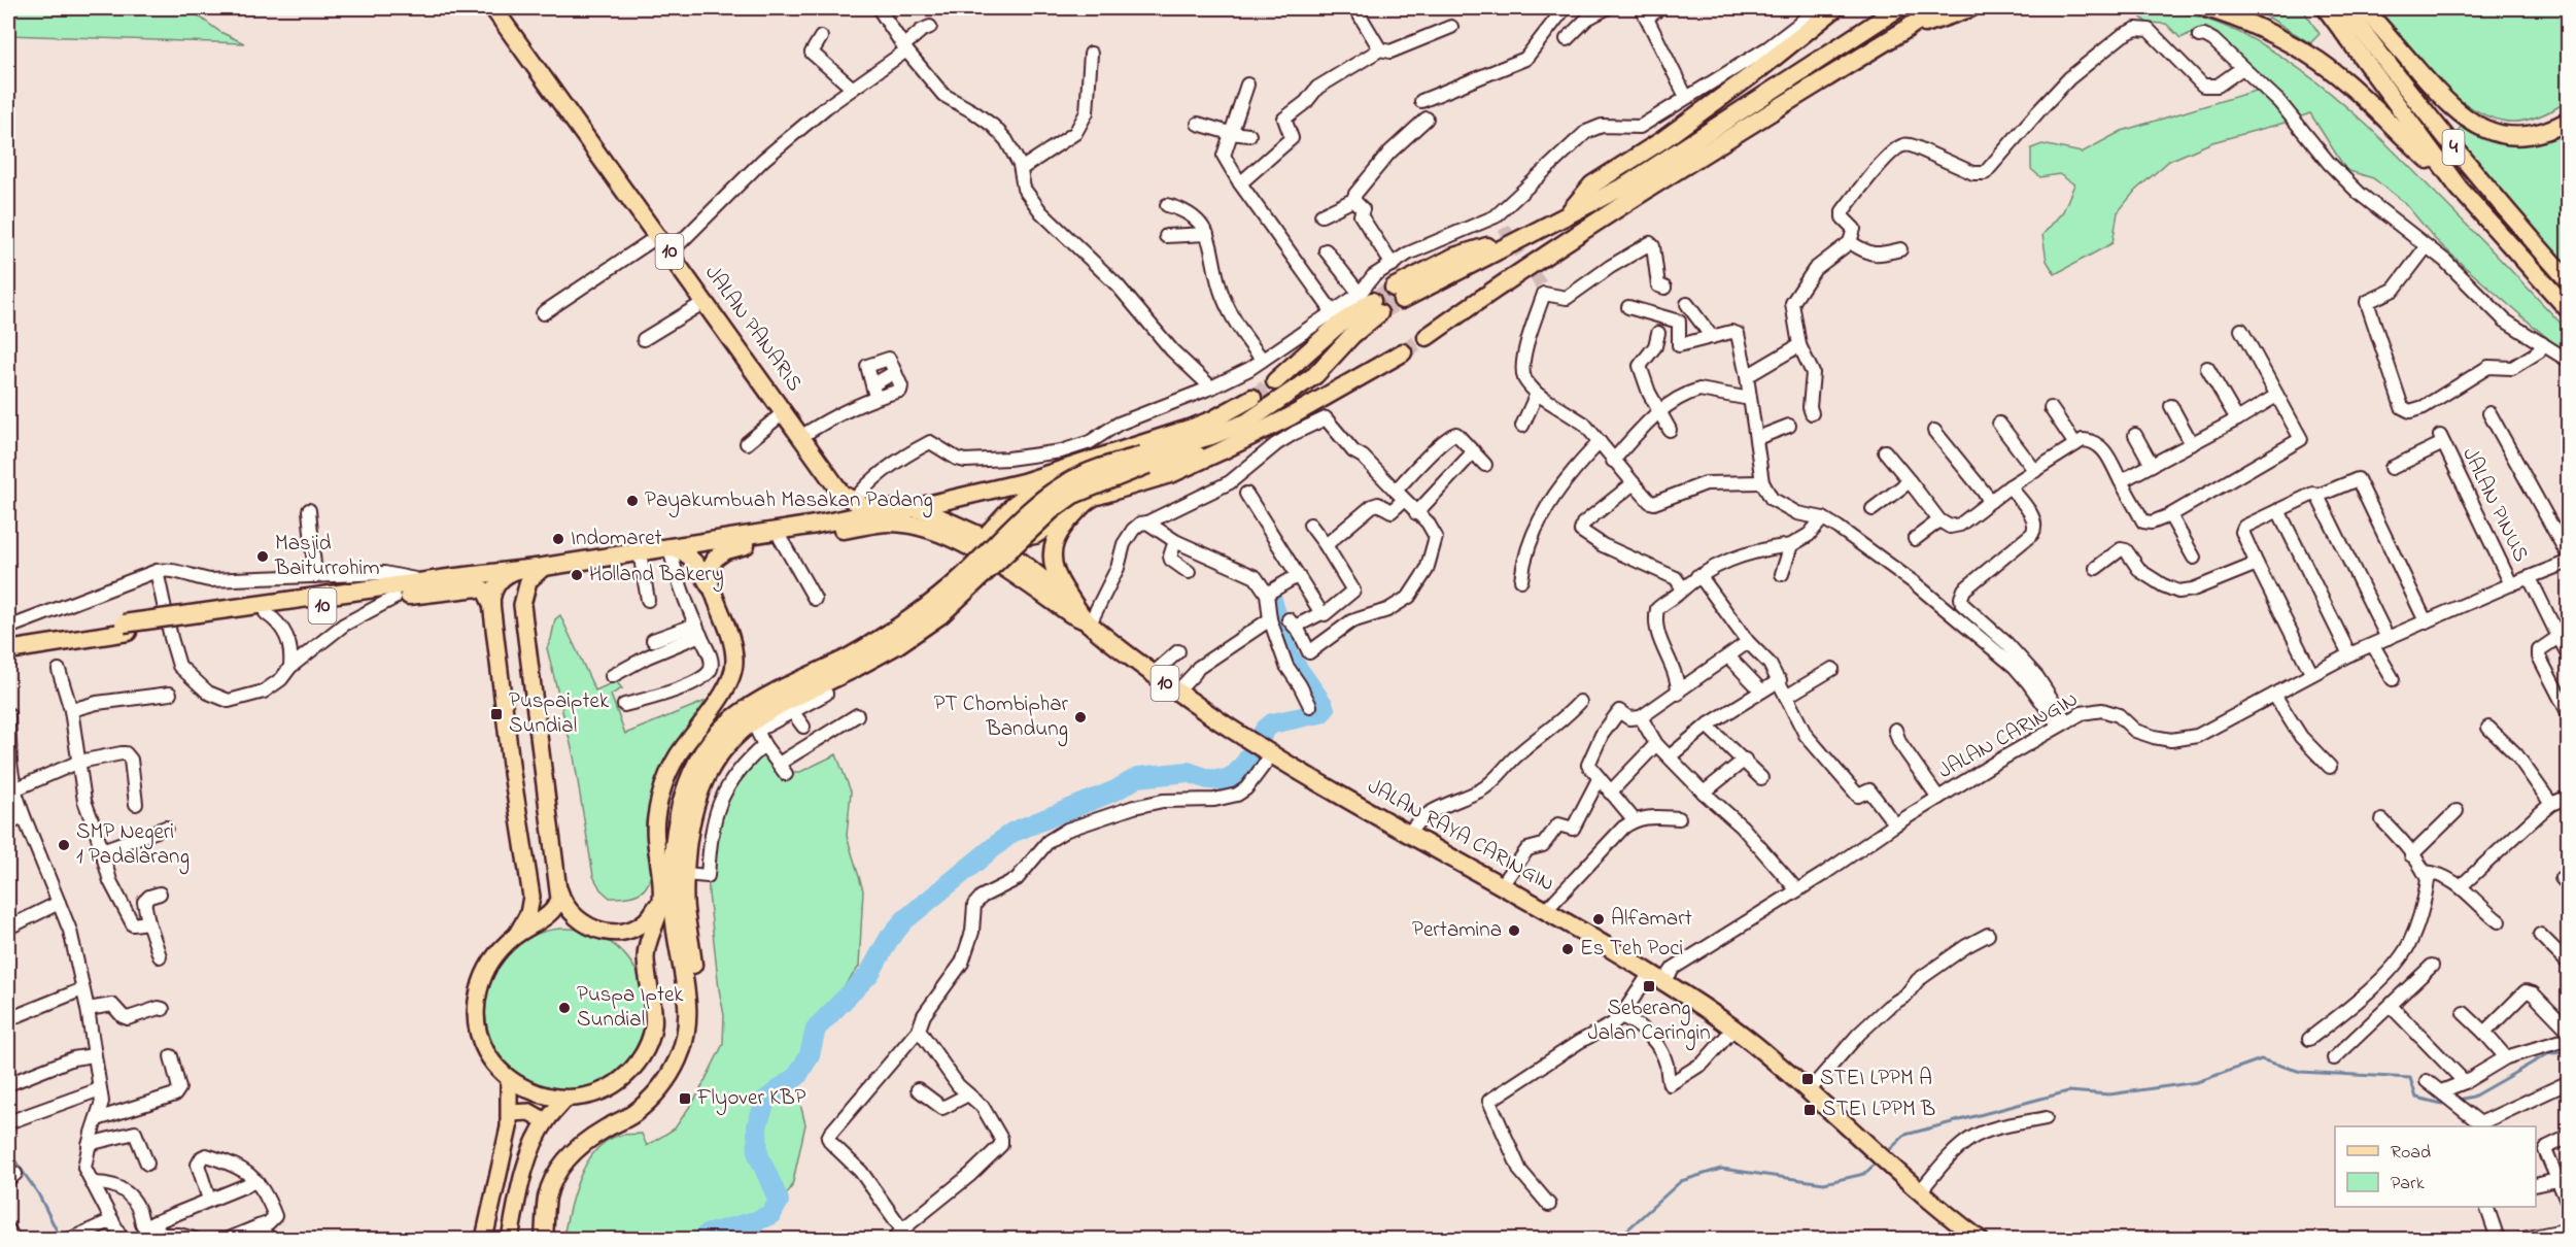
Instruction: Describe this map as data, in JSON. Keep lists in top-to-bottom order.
{
  "streets": {
    "highway": [
      "4",
      "10",
      "JALAN PANARIS",
      "JALAN RAYA CARINGIN"
    ],
    "street": ["JALAN PINUS", "JALAN CARINGIN"]
  },
  "crossings": [
    ["10", "JALAN RAYA CARINGIN"],
    ["JALAN PINUS", "JALAN CARINGIN"],
    ["JALAN CARINGIN", "JALAN RAYA CARINGIN"]
  ],
  "places": {
    "other": [
      "Payakumbuah Masakan Padang",
      "Indomaret",
      "Masjid Baiturrohim",
      "Holland Bakery",
      "PT Chombiphar Bandung",
      "SMP Negeri 1 Padalarang",
      "Alfamart",
      "Pertamina",
      "Es Teh Poci",
      "Puspa Iptek Sundial"
    ],
    "transit": [
      "Puspaiptek Sundial",
      "Seberang Jalan Caringin",
      "STEI LPPM A",
      "Flyover KBP",
      "STEI LPPM B"
    ]
  },
  "legend": ["Road", "Park"]
}
